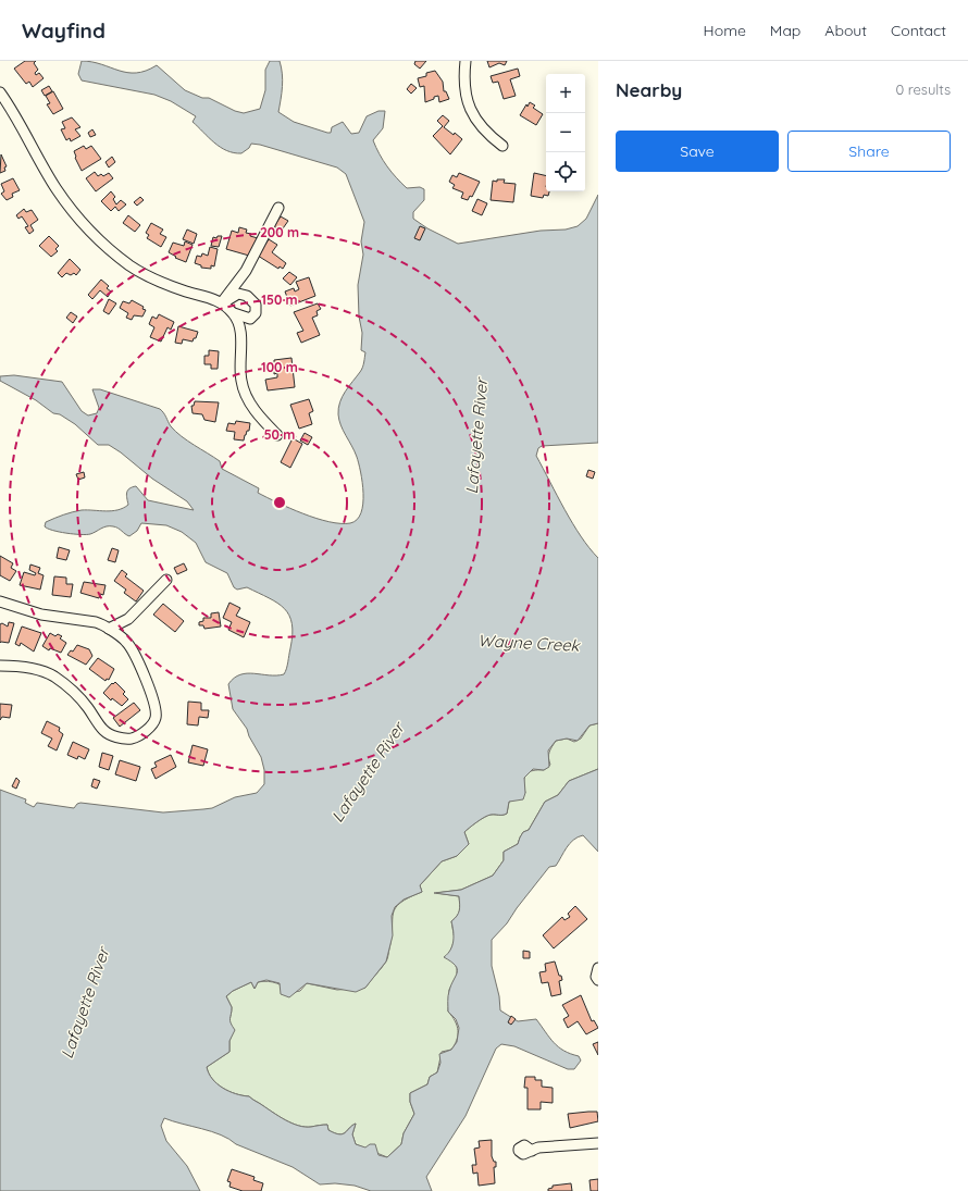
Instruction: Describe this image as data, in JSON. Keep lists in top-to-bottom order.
{
  "water": ["Lafayette River", "Wayne Creek"],
  "page": {
    "header": "Wayfind",
    "nav": [
      "Home",
      "Map",
      "About",
      "Contact"
    ],
    "heading": ["Nearby", "0 results"],
    "map_buttons": ["+", "−"],
    "buttons": ["Save", "Share"]
  },
  "rings": [
    "200 m",
    "150 m",
    "100 m",
    "50 m"
  ]
}
